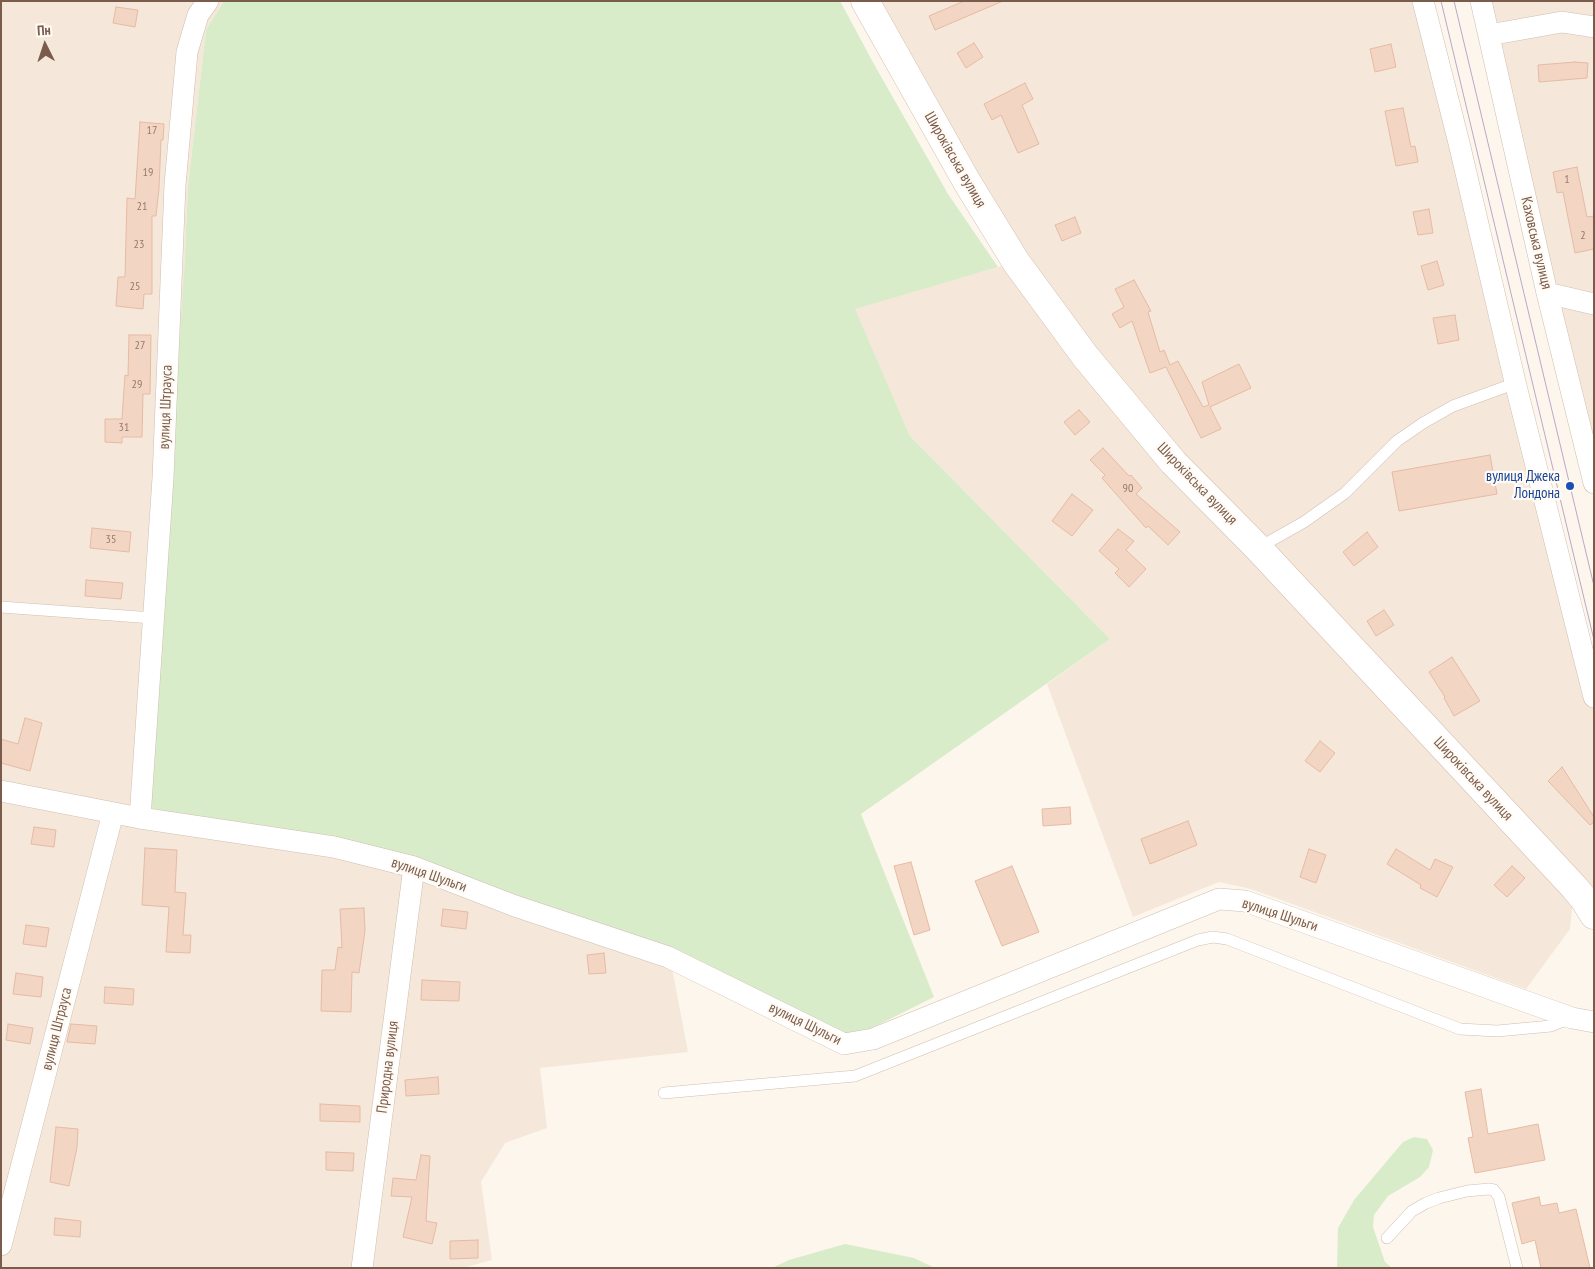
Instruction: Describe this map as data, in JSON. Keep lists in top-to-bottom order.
{
  "streets": {
    "main road": ["Широківська вулиця"],
    "street": [
      "Каховська вулиця",
      "вулиця Штрауса",
      "вулиця Шульги",
      "Природна вулиця"
    ]
  },
  "crossings": [
    ["вулиця Штрауса", "вулиця Шульги"],
    ["вулиця Шульги", "Природна вулиця"]
  ],
  "places": ["вулиця Джека Лондона"],
  "house_numbers": [
    "17",
    "19",
    "1",
    "21",
    "2",
    "23",
    "25",
    "27",
    "29",
    "31",
    "90",
    "35"
  ],
  "north": "top"
}
